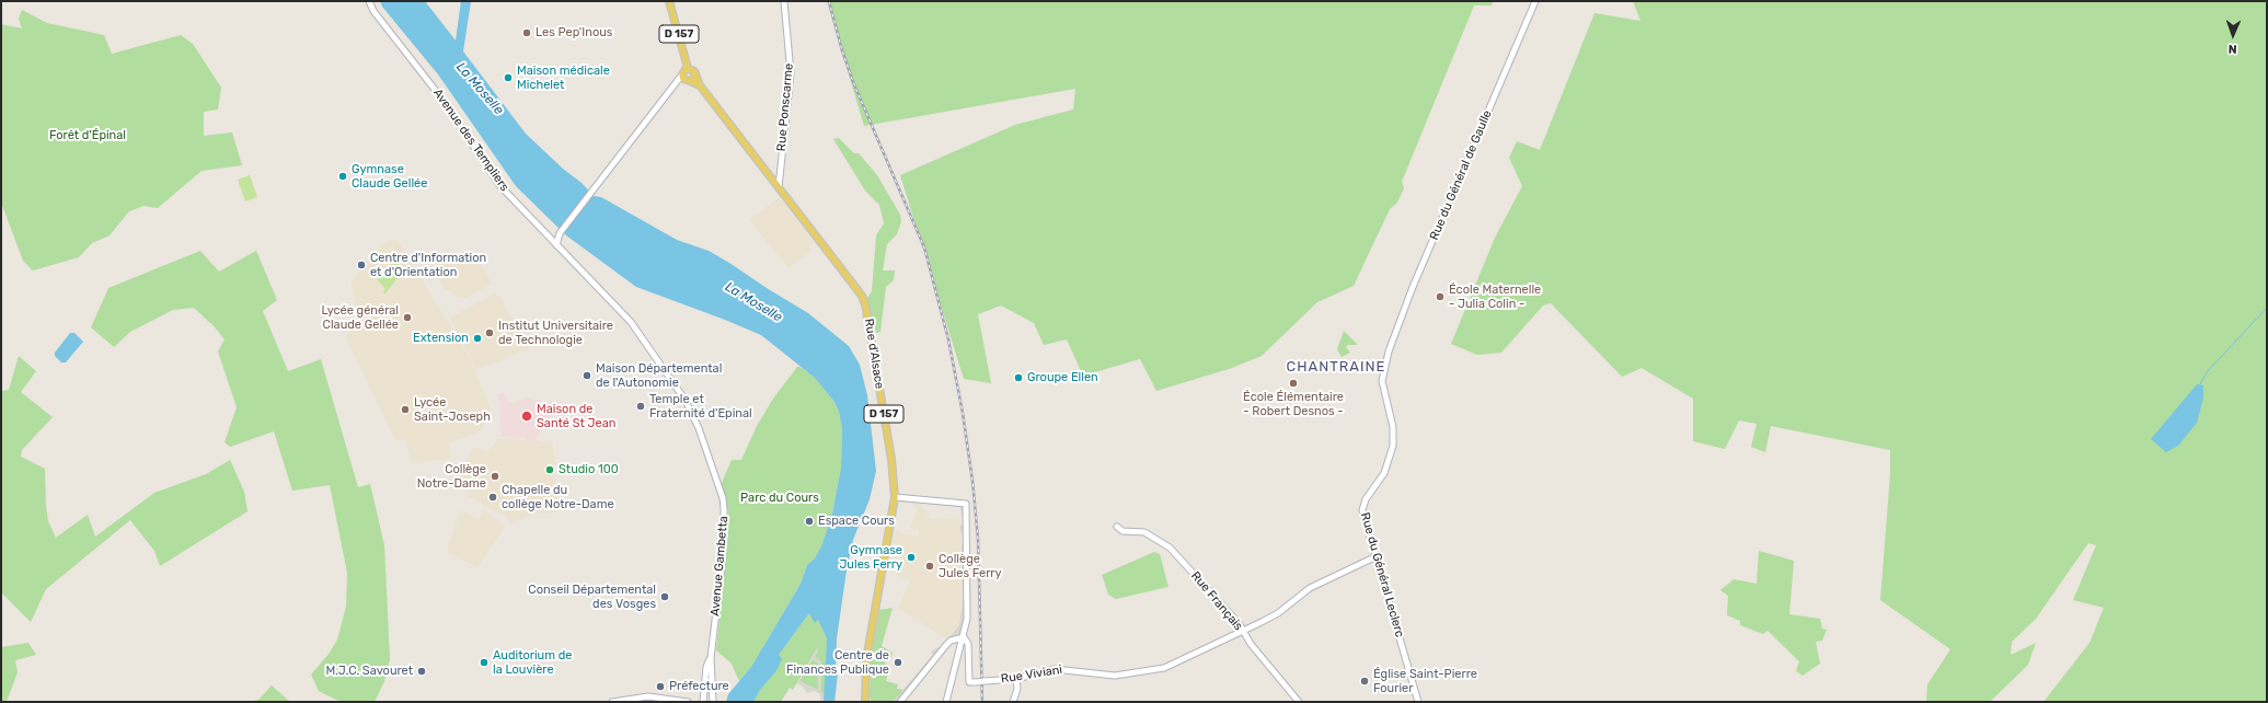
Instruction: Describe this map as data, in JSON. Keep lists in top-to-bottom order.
{
  "streets": {
    "main road": ["D 157", "Rue d'Alsace"],
    "street": [
      "Rue Ponscarme",
      "Avenue des Templiers",
      "Rue du Général de Gaulle",
      "Avenue Gambetta",
      "Rue du Général Leclerc",
      "Rue Français",
      "Rue Viviani"
    ]
  },
  "crossings": [
    ["D 157", "Rue d'Alsace"],
    ["Rue Ponscarme", "Rue d'Alsace"],
    ["Avenue des Templiers", "Avenue Gambetta"],
    ["Rue du Général de Gaulle", "Rue du Général Leclerc"],
    ["Rue du Général Leclerc", "Rue Viviani"],
    ["Rue Français", "Rue Viviani"]
  ],
  "districts": ["CHANTRAINE"],
  "water": ["La Moselle"],
  "parks": ["Forêt d'Épinal", "Parc du Cours"],
  "places": [
    "Les Pep'Inous",
    "Maison médicale Michelet",
    "Gymnase Claude Gellée",
    "Centre d'Information et d'Orientation",
    "École Maternelle - Julia Colin -",
    "Lycée général Claude Gellée",
    "Institut Universitaire de Technologie",
    "Extension",
    "Maison Départemental de l'Autonomie",
    "Groupe Ellen",
    "École Élémentaire - Robert Desnos -",
    "Temple et Fraternité d'Epinal",
    "Lycée Saint-Joseph",
    "Maison de Santé St Jean",
    "Studio 100",
    "Collège Notre-Dame",
    "Chapelle du collège Notre-Dame",
    "Espace Cours",
    "Gymnase Jules Ferry",
    "Collège Jules Ferry",
    "Conseil Départemental des Vosges",
    "Auditorium de la Louvière",
    "Centre de Finances Publique",
    "M.J.C. Savouret",
    "Église Saint-Pierre Fourier",
    "Préfecture"
  ],
  "north": "bottom"
}
